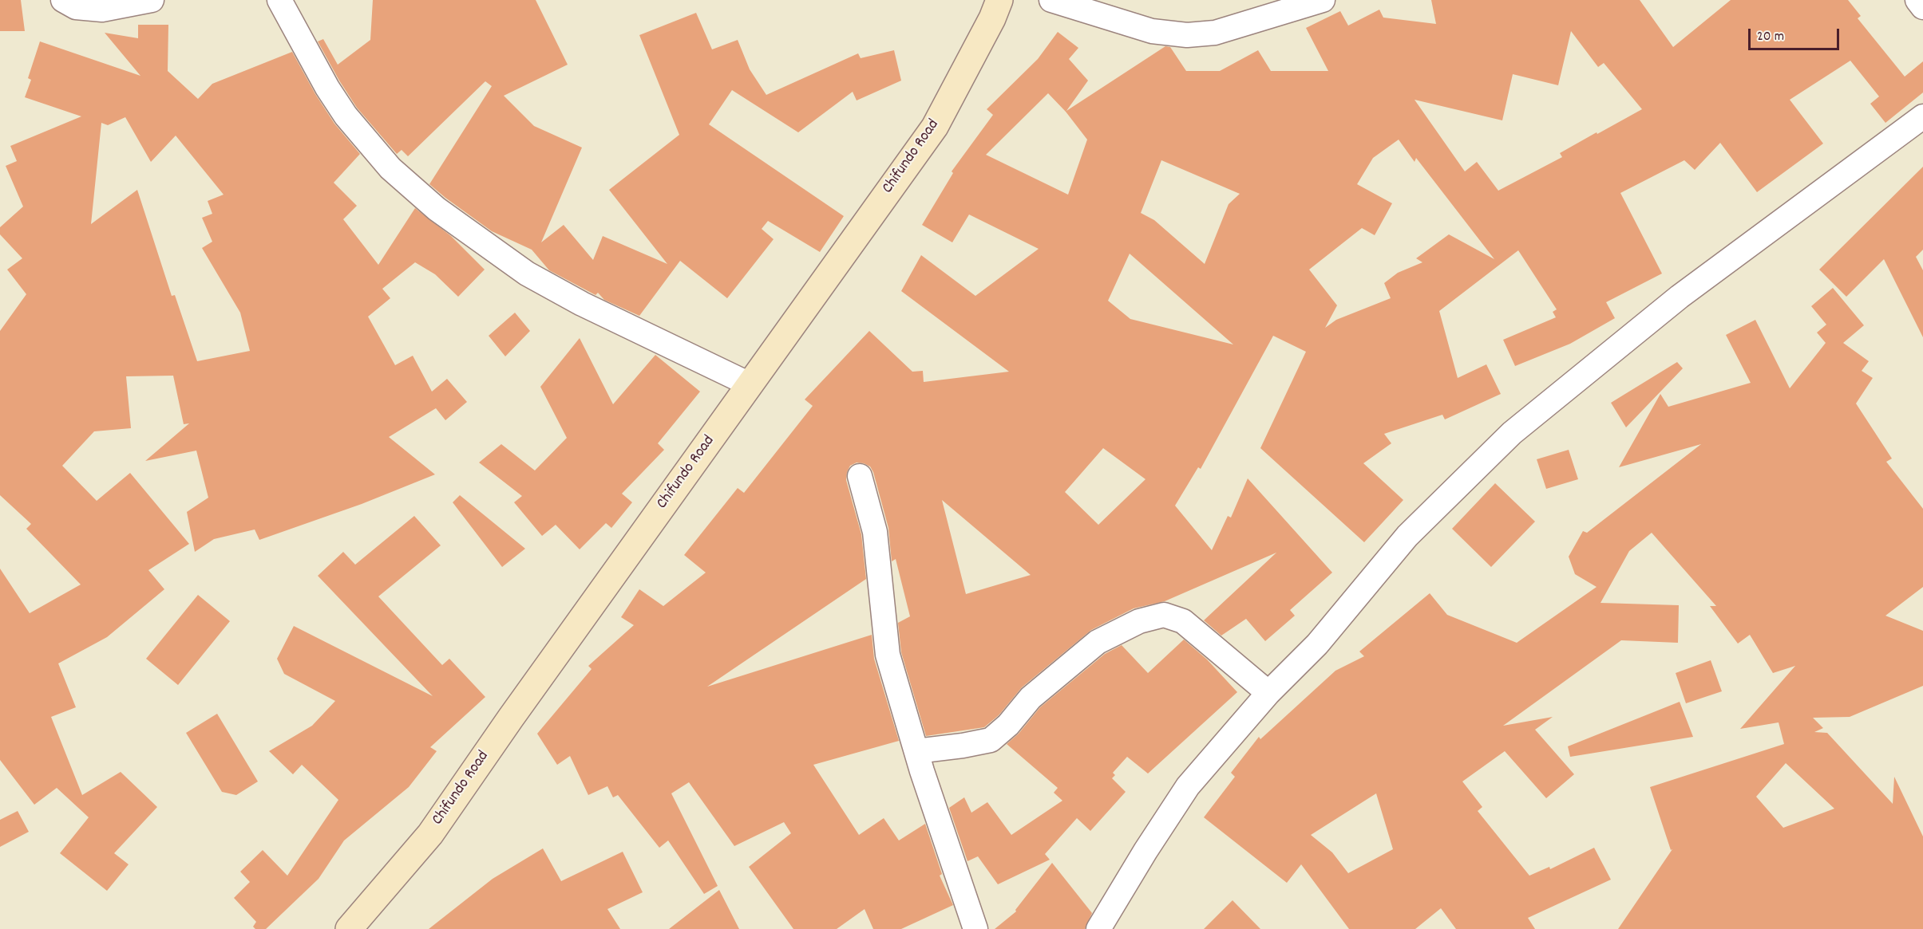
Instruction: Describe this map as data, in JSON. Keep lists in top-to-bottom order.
{
  "streets": {
    "street": ["Chifundo Road"]
  },
  "scale_bar": "20 m"
}
